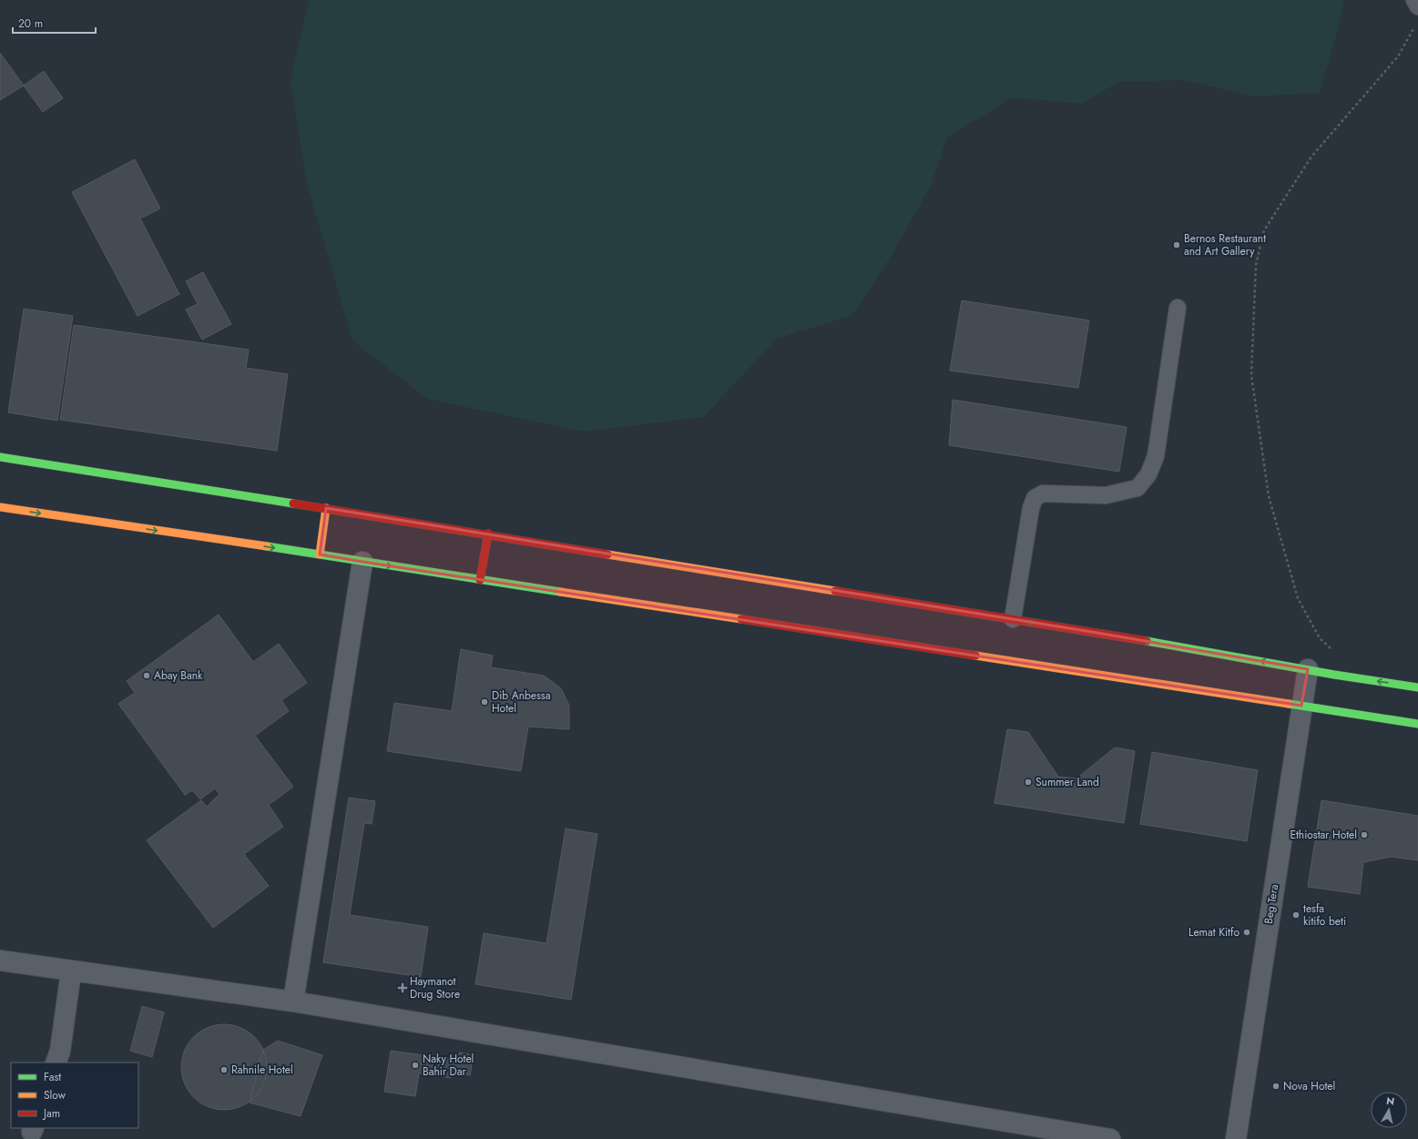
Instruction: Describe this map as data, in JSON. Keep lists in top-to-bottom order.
{
  "streets": {
    "street": ["Beg Tera"]
  },
  "places": {
    "other": [
      "Bernos Restaurant and Art Gallery",
      "Abay Bank",
      "Dib Anbessa Hotel",
      "Summer Land",
      "Ethiostar Hotel",
      "tesfa kitifo beti",
      "Lemat Kitfo",
      "Naky Hotel Bahir Dar",
      "Rahnile Hotel",
      "Nova Hotel"
    ],
    "health": ["Haymanot Drug Store"]
  },
  "legend": ["Fast", "Slow", "Jam"],
  "scale_bar": "20 m",
  "north": "top"
}
